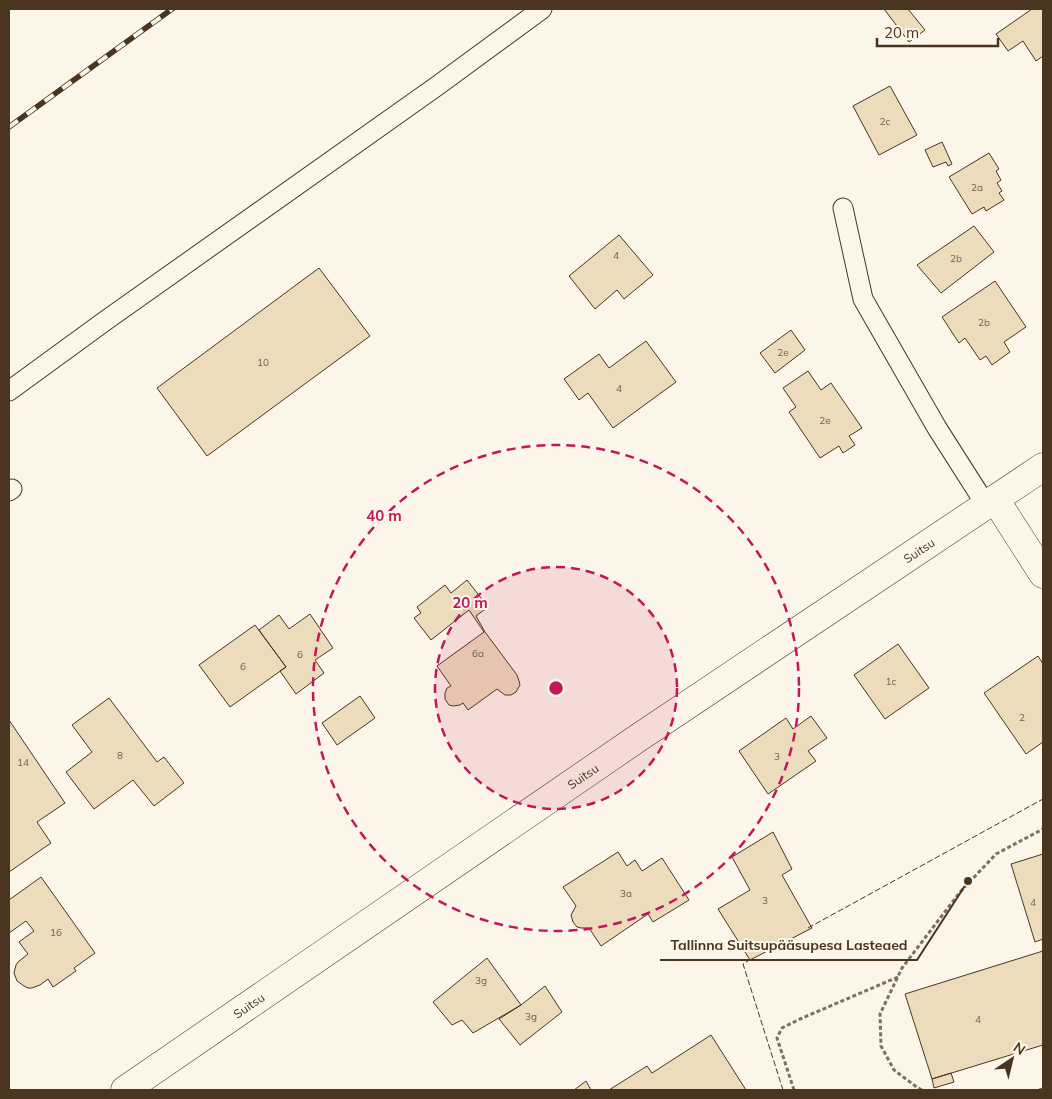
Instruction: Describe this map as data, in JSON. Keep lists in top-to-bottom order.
{
  "streets": {
    "street": ["Suitsu"]
  },
  "places": ["Tallinna Suitsupääsupesa Lasteaed"],
  "house_numbers": [
    "2c",
    "2a",
    "4",
    "2b",
    "2b",
    "2e",
    "10",
    "4",
    "2e",
    "6a",
    "6",
    "6",
    "1c",
    "2",
    "8",
    "3",
    "14",
    "3a",
    "3",
    "4",
    "16",
    "3g",
    "3g",
    "4"
  ],
  "scale_bar": "20 m",
  "north": "top right",
  "rings": ["40 m", "20 m"]
}
